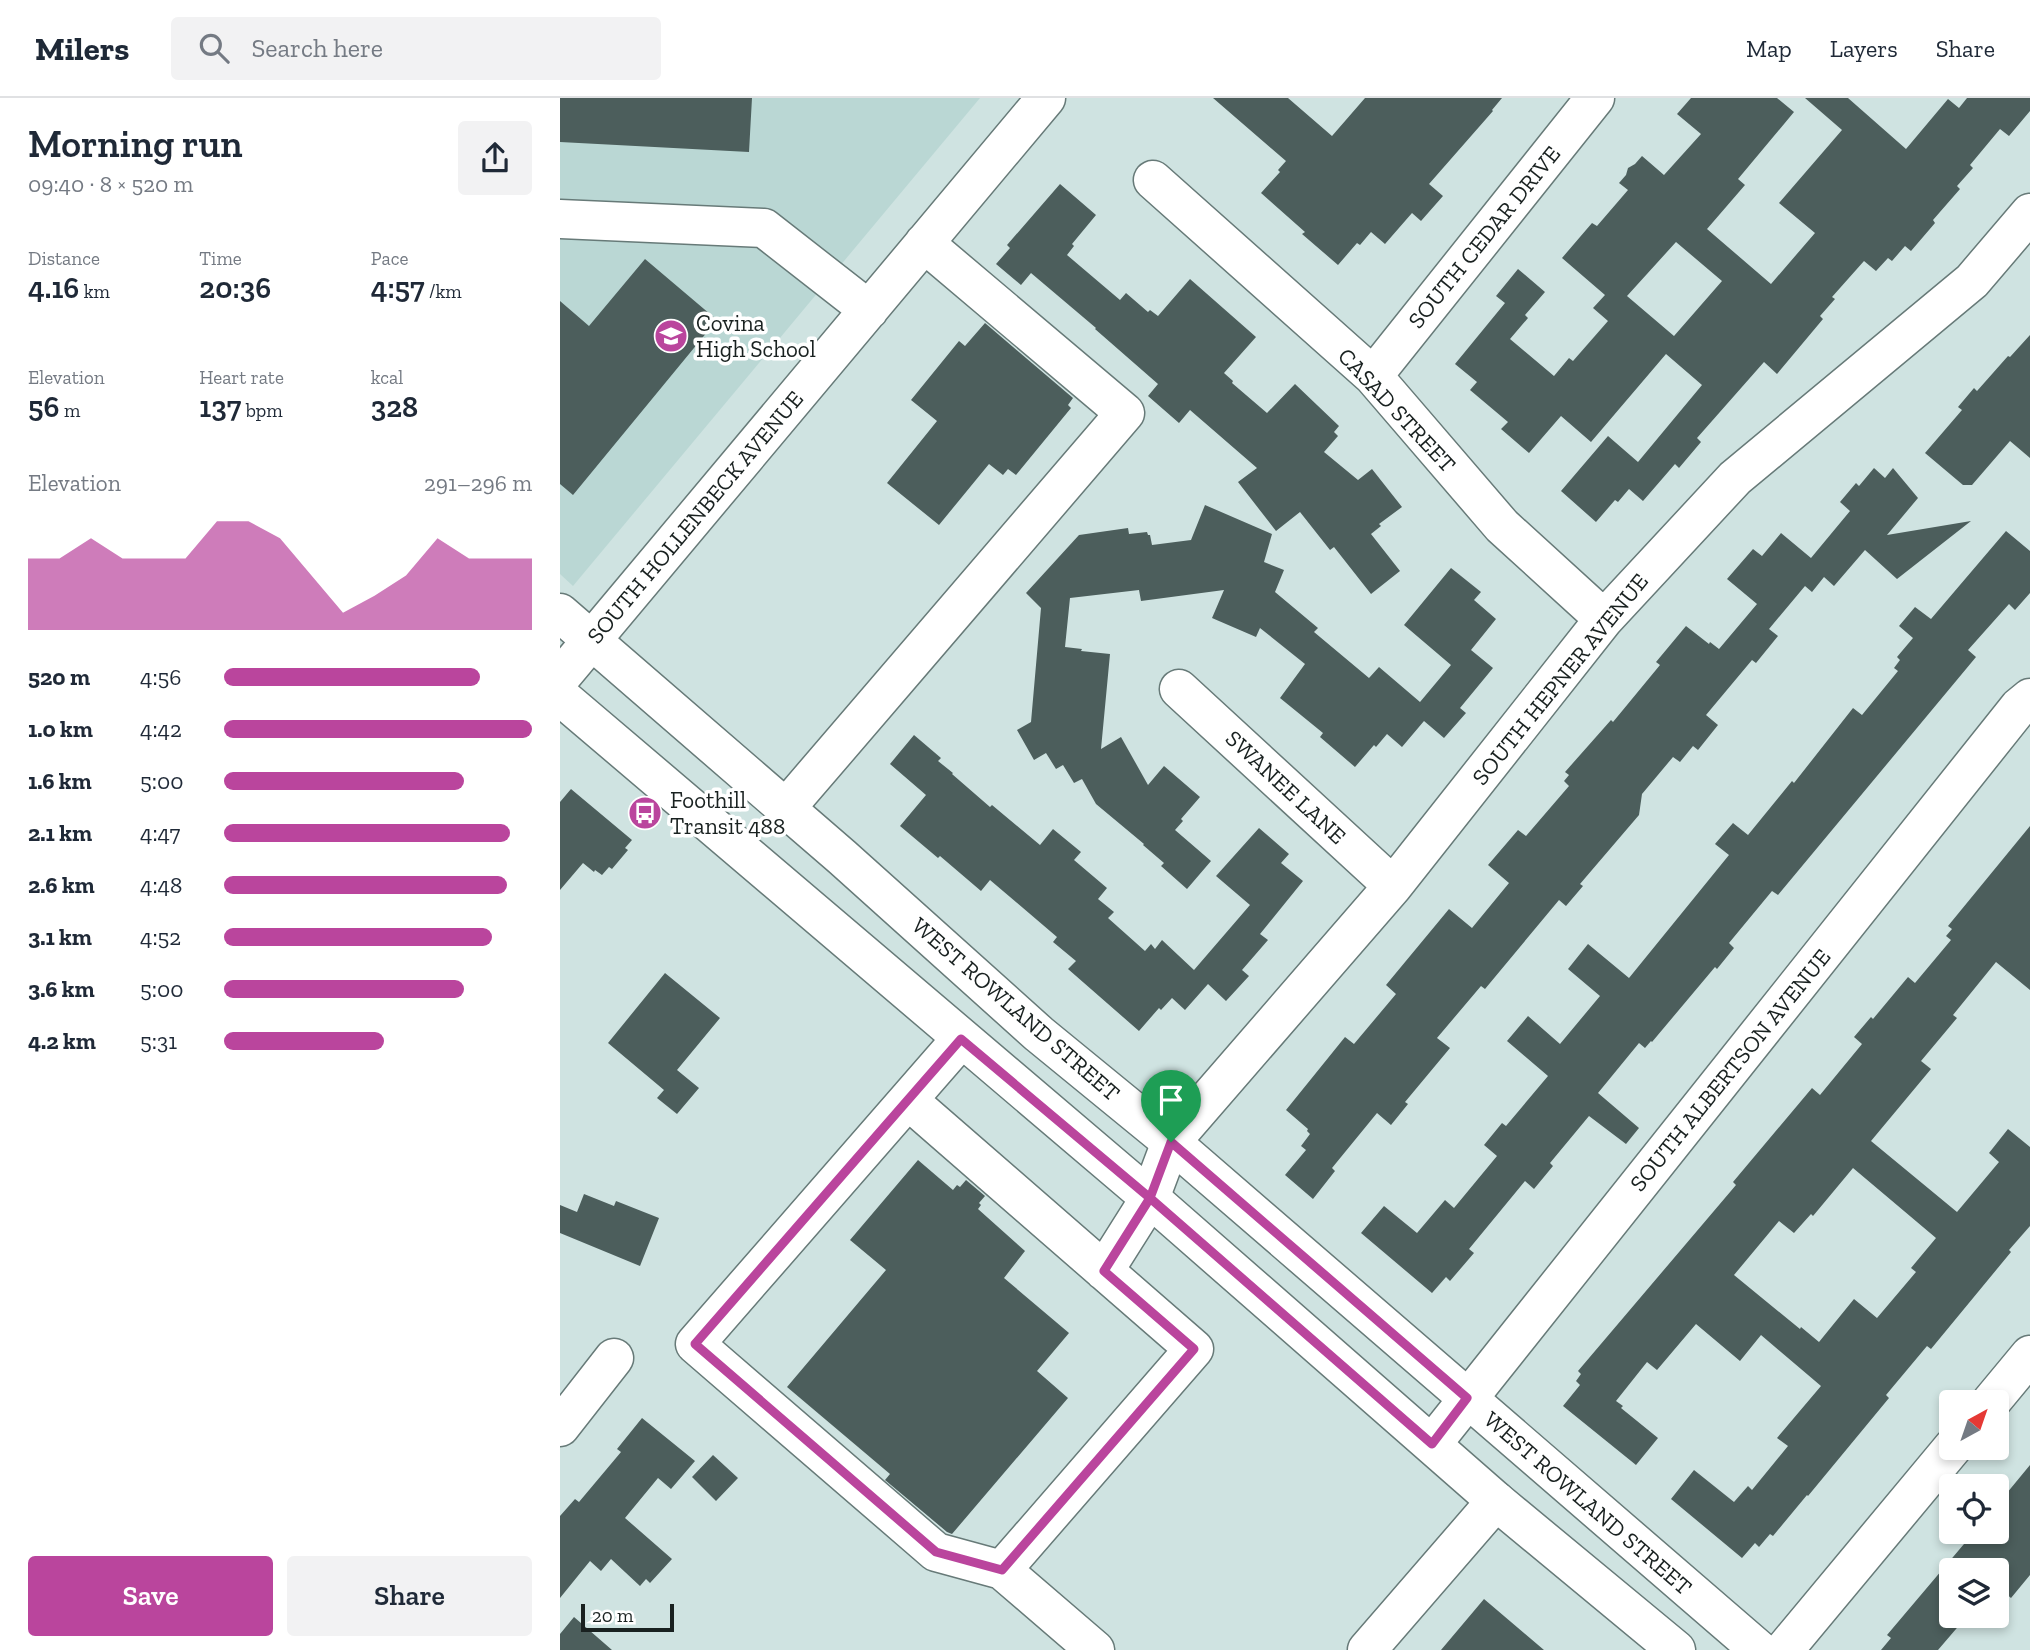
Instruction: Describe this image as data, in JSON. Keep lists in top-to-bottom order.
{
  "streets": {
    "street": [
      "SOUTH CEDAR DRIVE",
      "CASAD STREET",
      "SOUTH HOLLENBECK AVENUE",
      "SOUTH HEPNER AVENUE",
      "SWANEE LANE",
      "WEST ROWLAND STREET",
      "SOUTH ALBERTSON AVENUE"
    ]
  },
  "crossings": [
    ["SOUTH CEDAR DRIVE", "CASAD STREET"],
    ["CASAD STREET", "SOUTH HEPNER AVENUE"],
    ["SOUTH HOLLENBECK AVENUE", "WEST ROWLAND STREET"],
    ["SOUTH HEPNER AVENUE", "SWANEE LANE"],
    ["SOUTH HEPNER AVENUE", "WEST ROWLAND STREET"],
    ["WEST ROWLAND STREET", "SOUTH ALBERTSON AVENUE"]
  ],
  "places": {
    "school or university": ["Covina High School"],
    "bus stop": ["Foothill Transit 488"]
  },
  "scale_bar": "20 m",
  "north": "top right",
  "page": {
    "header": "Milers",
    "search": "Search here",
    "nav": ["Map", "Layers", "Share"],
    "heading": ["Morning run", "09:40 · 8 × 520 m"],
    "stats": [
      ["Distance", "4.16 km"],
      ["Time", "20:36"],
      ["Pace", "4:57 /km"],
      ["Elevation", "56 m"],
      ["Heart rate", "137 bpm"],
      ["kcal", "328"]
    ],
    "chart": ["Elevation", "291–296 m"],
    "list": [
      {
        "name": "520 m",
        "note": "4:56"
      },
      {
        "name": "1.0 km",
        "note": "4:42"
      },
      {
        "name": "1.6 km",
        "note": "5:00"
      },
      {
        "name": "2.1 km",
        "note": "4:47"
      },
      {
        "name": "2.6 km",
        "note": "4:48"
      },
      {
        "name": "3.1 km",
        "note": "4:52"
      },
      {
        "name": "3.6 km",
        "note": "5:00"
      },
      {
        "name": "4.2 km",
        "note": "5:31"
      }
    ],
    "buttons": ["Save", "Share"],
    "scale": "20 m"
  }
}
